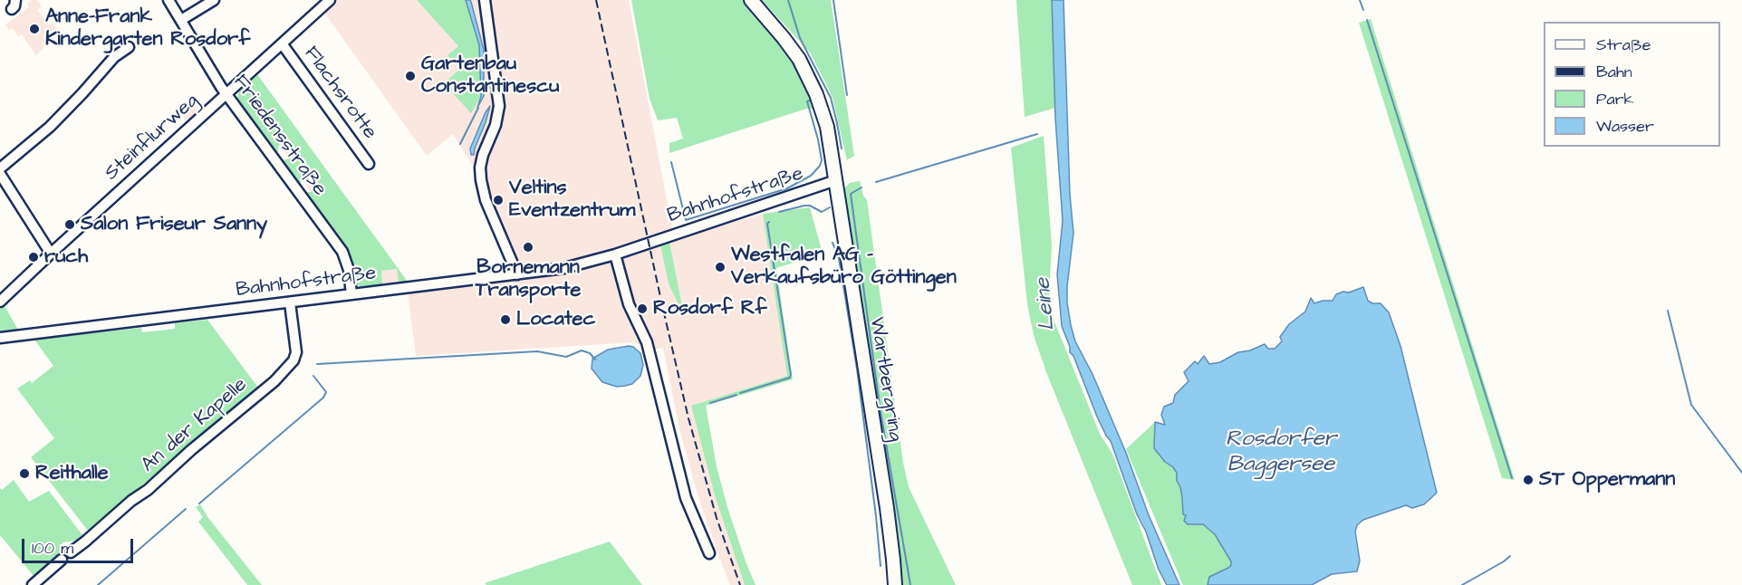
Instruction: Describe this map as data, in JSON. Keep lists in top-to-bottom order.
{
  "streets": {
    "main road": ["Wartbergring"],
    "street": [
      "Flachsrotte",
      "Friedensstraße",
      "Steinflurweg",
      "Bahnhofstraße",
      "An der Kapelle"
    ]
  },
  "crossings": [
    ["Flachsrotte", "Steinflurweg"],
    ["Friedensstraße", "Steinflurweg"],
    ["Friedensstraße", "Bahnhofstraße"],
    ["Bahnhofstraße", "Wartbergring"],
    ["Bahnhofstraße", "An der Kapelle"]
  ],
  "water": ["Leine", "Rosdorfer Baggersee"],
  "places": [
    "Anne-Frank Kindergarten Rosdorf",
    "Gartenbau Constantinescu",
    "Veltins Eventzentrum",
    "Salon Friseur Sanny",
    "Bornemann Transporte",
    "ruch",
    "Westfalen AG - Verkaufsbüro Göttingen",
    "Rosdorf Rf",
    "Locatec",
    "Reithalle",
    "ST Oppermann"
  ],
  "legend": [
    "Straße",
    "Bahn",
    "Park",
    "Wasser"
  ],
  "scale_bar": "100 m"
}
